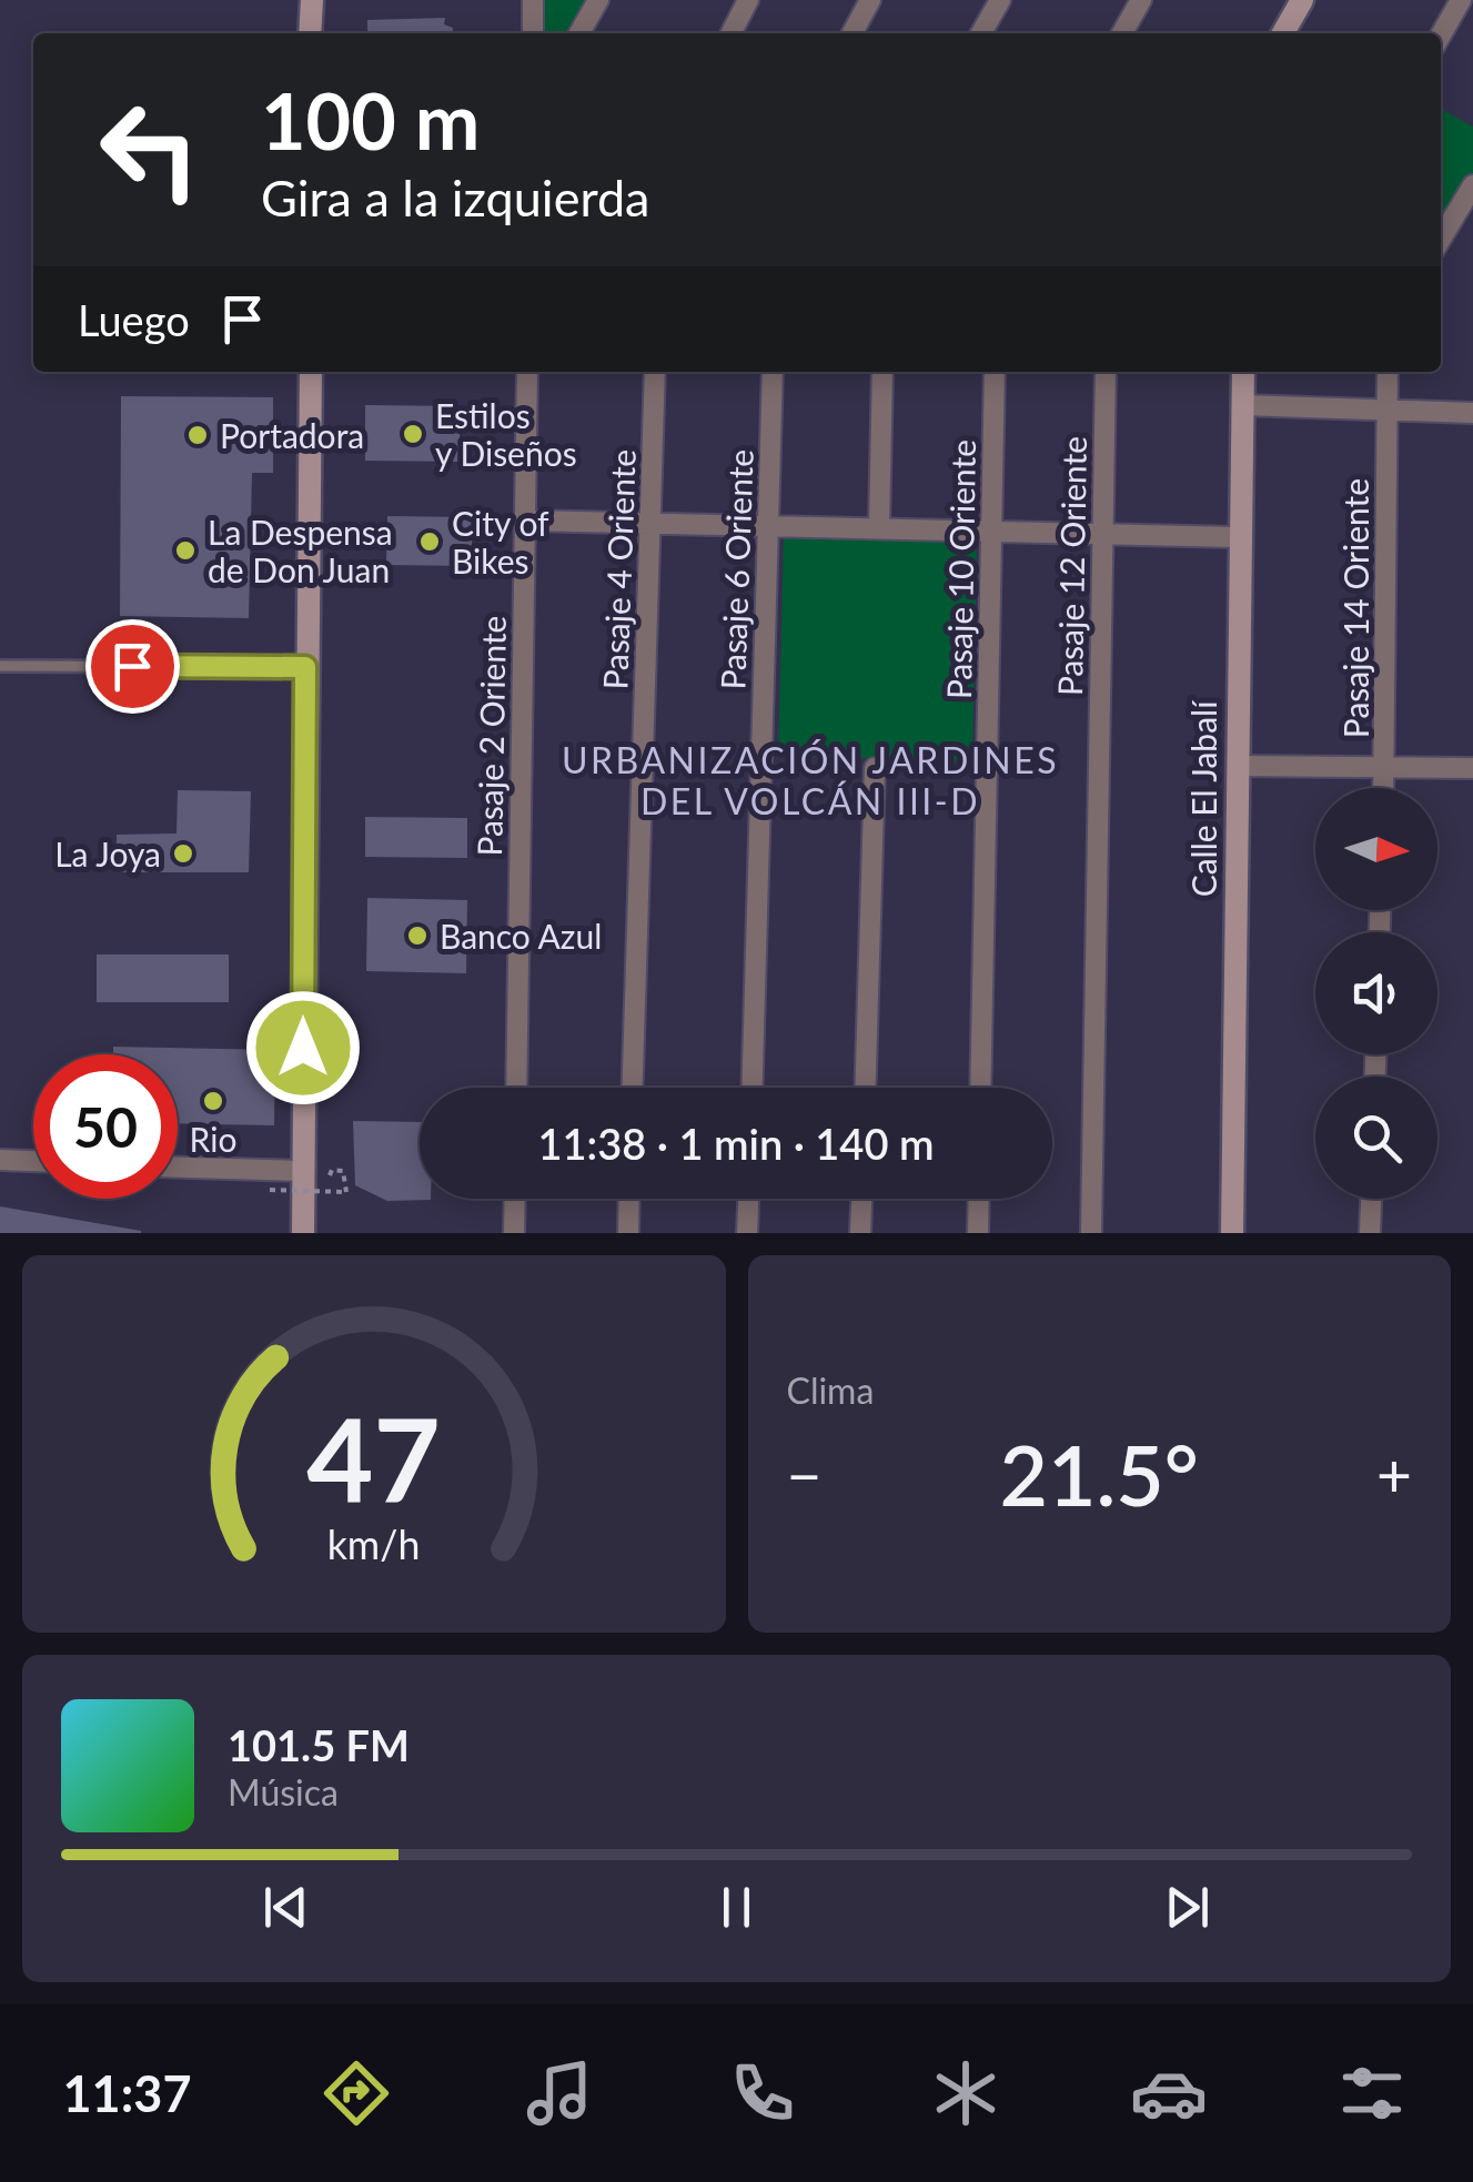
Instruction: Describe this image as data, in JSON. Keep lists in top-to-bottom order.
{
  "streets": {
    "main road": ["Calle El Jabalí"],
    "street": [
      "Pasaje 12 Oriente",
      "Pasaje 4 Oriente",
      "Pasaje 6 Oriente",
      "Pasaje 10 Oriente",
      "Pasaje 14 Oriente",
      "Pasaje 2 Oriente"
    ]
  },
  "districts": ["URBANIZACIÓN JARDINES DEL VOLCÁN III-D"],
  "places": [
    "Estilos y Diseños",
    "Portadora",
    "City of Bikes",
    "La Despensa de Don Juan",
    "La Joya",
    "Banco Azul",
    "Rio"
  ],
  "north": "right",
  "page": {
    "turn": ["100 m", "Gira a la izquierda"],
    "then": "Luego",
    "limit": "50",
    "trip": "11:38 · 1 min · 140 m",
    "tile": "Clima",
    "heat": ["−", "21.5°", "+"],
    "song": ["101.5 FM", "Música"],
    "tabs": "11:37",
    "gauge": ["47", "km/h"]
  }
}
